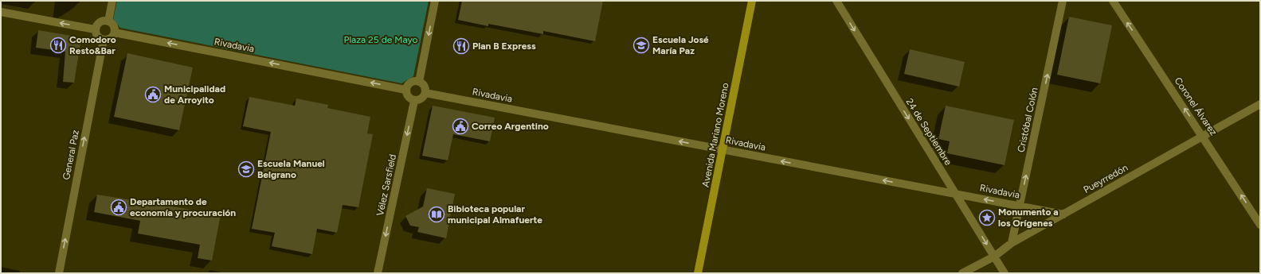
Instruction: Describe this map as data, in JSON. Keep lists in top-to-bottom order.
{
  "streets": {
    "main road": ["Avenida Mariano Moreno"],
    "street": [
      "Rivadavia",
      "Coronel Álvarez",
      "Cristóbal Colón",
      "24 de Septiembre",
      "General Paz",
      "Pueyrredón",
      "Vélez Sarsfield"
    ]
  },
  "crossings": [
    ["Rivadavia", "Cristóbal Colón"],
    ["Rivadavia", "24 de Septiembre"],
    ["Rivadavia", "Avenida Mariano Moreno"],
    ["Rivadavia", "General Paz"],
    ["Rivadavia", "Pueyrredón"],
    ["Rivadavia", "Vélez Sarsfield"],
    ["Coronel Álvarez", "Pueyrredón"],
    ["Cristóbal Colón", "Pueyrredón"],
    ["24 de Septiembre", "Pueyrredón"]
  ],
  "one_way": [
    "Rivadavia",
    "Coronel Álvarez",
    "Cristóbal Colón",
    "24 de Septiembre",
    "General Paz",
    "Vélez Sarsfield"
  ],
  "parks": ["Plaza 25 de Mayo"],
  "places": {
    "restaurant": ["Comodoro Resto&Bar", "Plan B Express"],
    "school or university": ["Escuela José María Paz", "Escuela Manuel Belgrano"],
    "public building": ["Municipalidad de Arroyito", "Correo Argentino", "Departamento de economía y procuración"],
    "library": ["Bibioteca popular municipal Almafuerte"],
    "place": ["Monumento a los Orígenes"]
  }
}
